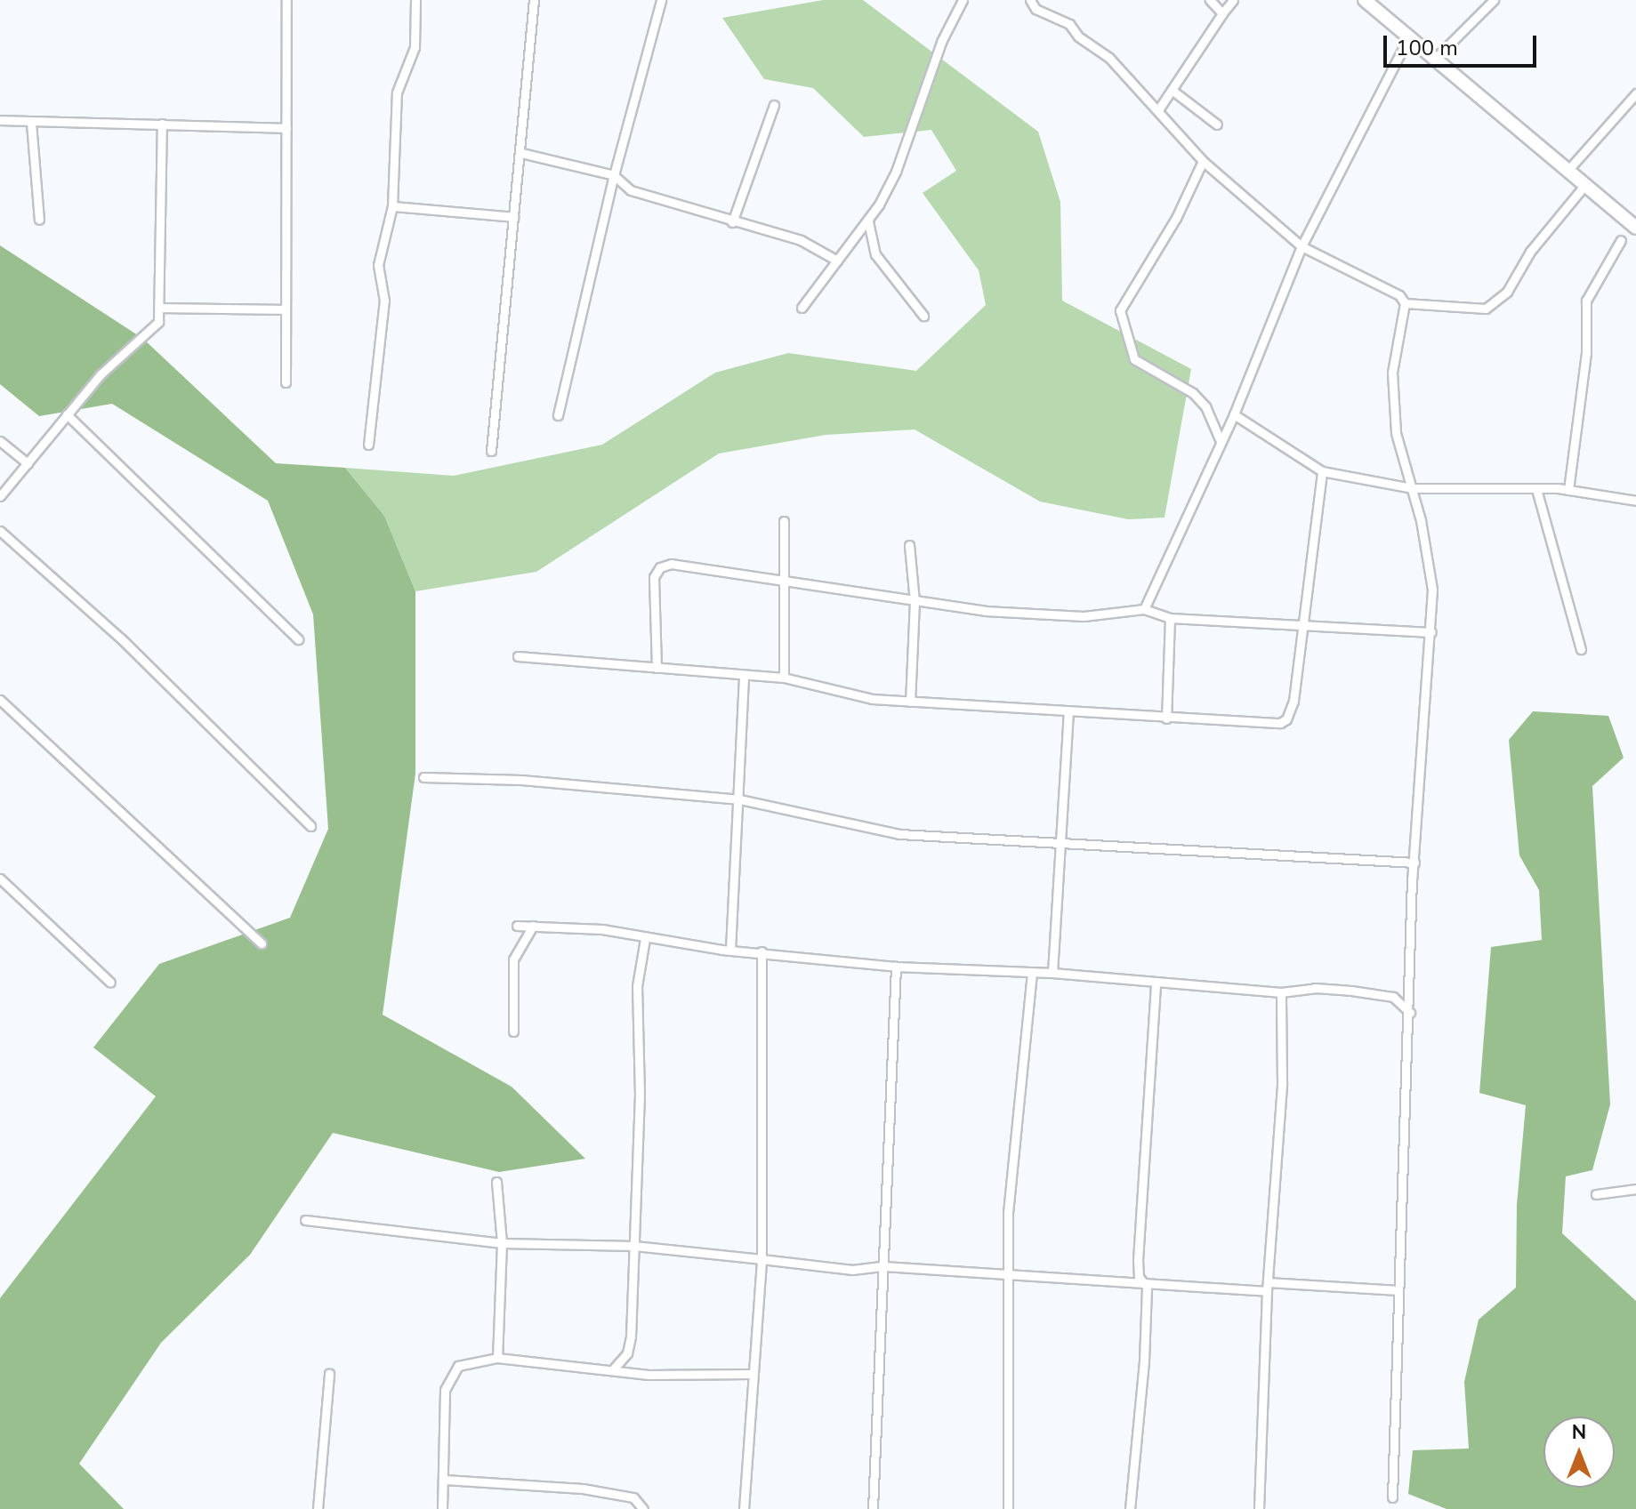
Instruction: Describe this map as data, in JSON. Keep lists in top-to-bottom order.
{
  "scale_bar": "100 m",
  "north": "top"
}
